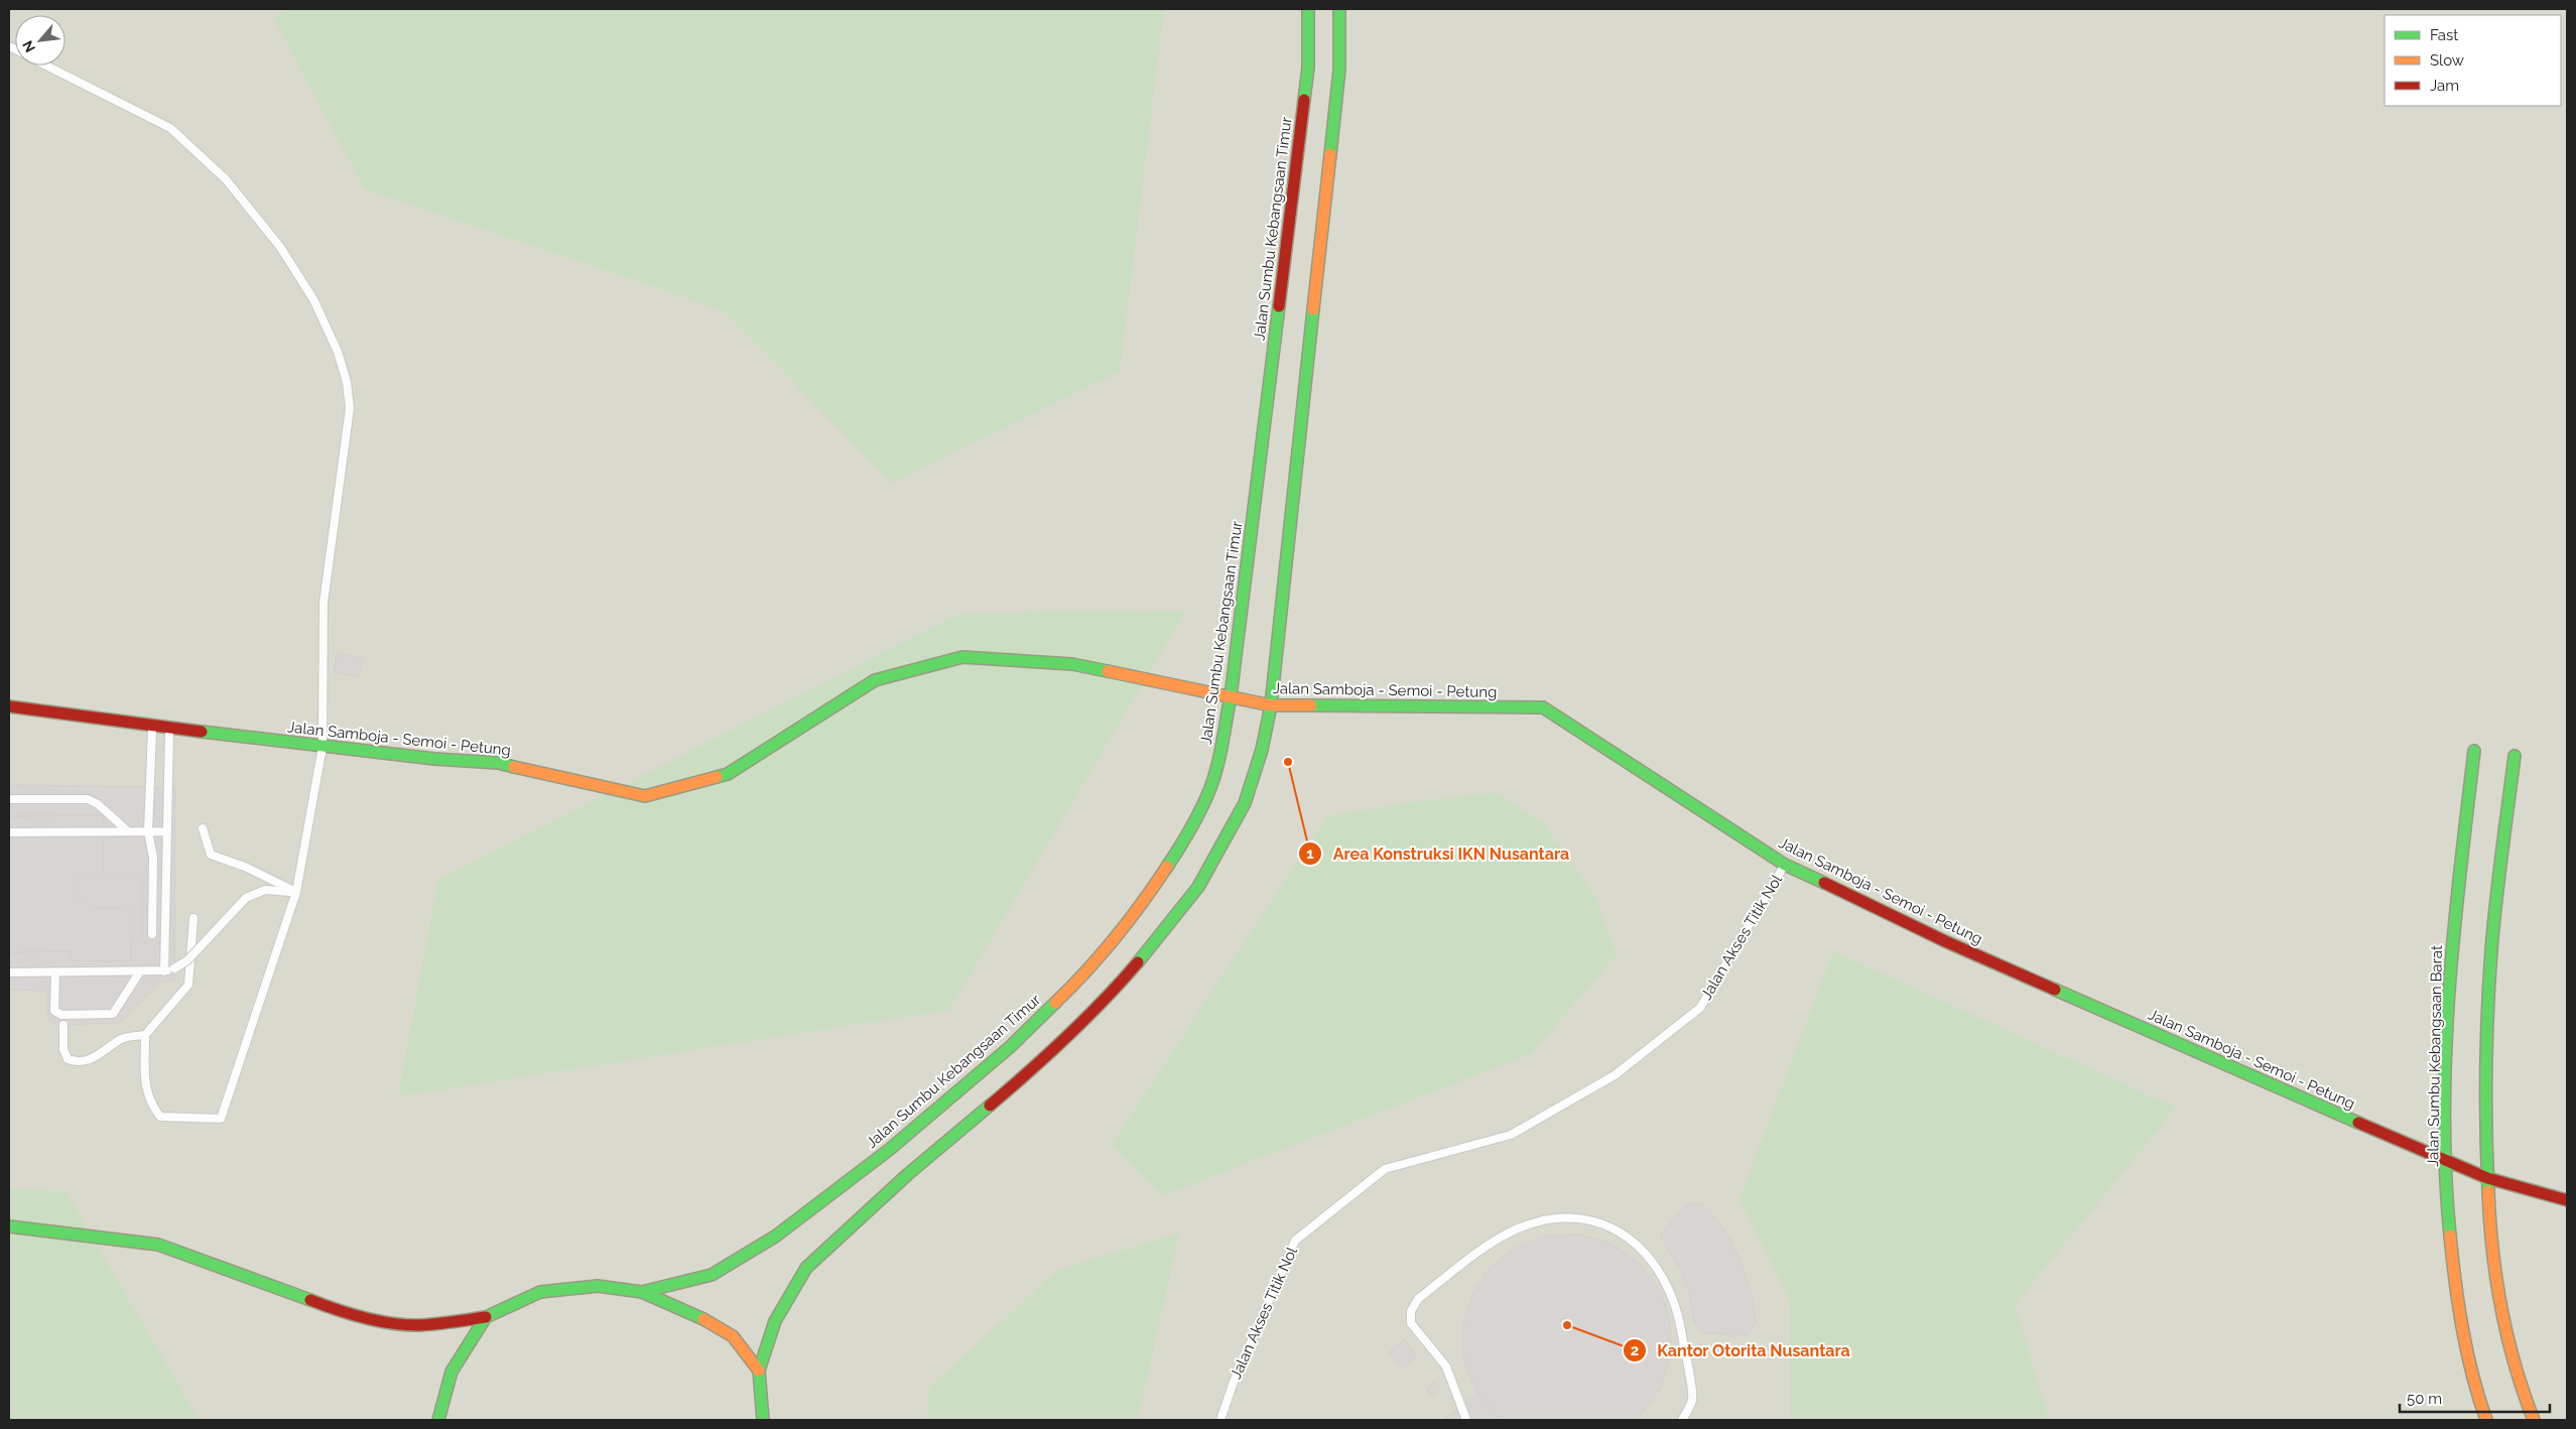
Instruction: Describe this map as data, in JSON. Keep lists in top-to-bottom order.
{
  "streets": {
    "main road": ["Jalan Sumbu Kebangsaan Timur", "Jalan Samboja - Semoi - Petung", "Jalan Sumbu Kebangsaan Barat"],
    "lane": ["Jalan Akses Titik Nol"]
  },
  "crossings": [
    ["Jalan Sumbu Kebangsaan Timur", "Jalan Samboja - Semoi - Petung"],
    ["Jalan Samboja - Semoi - Petung", "Jalan Akses Titik Nol"],
    ["Jalan Samboja - Semoi - Petung", "Jalan Sumbu Kebangsaan Barat"]
  ],
  "places": ["Area Konstruksi IKN Nusantara", "Kantor Otorita Nusantara"],
  "legend": ["Fast", "Slow", "Jam"],
  "scale_bar": "50 m",
  "north": "bottom left"
}
